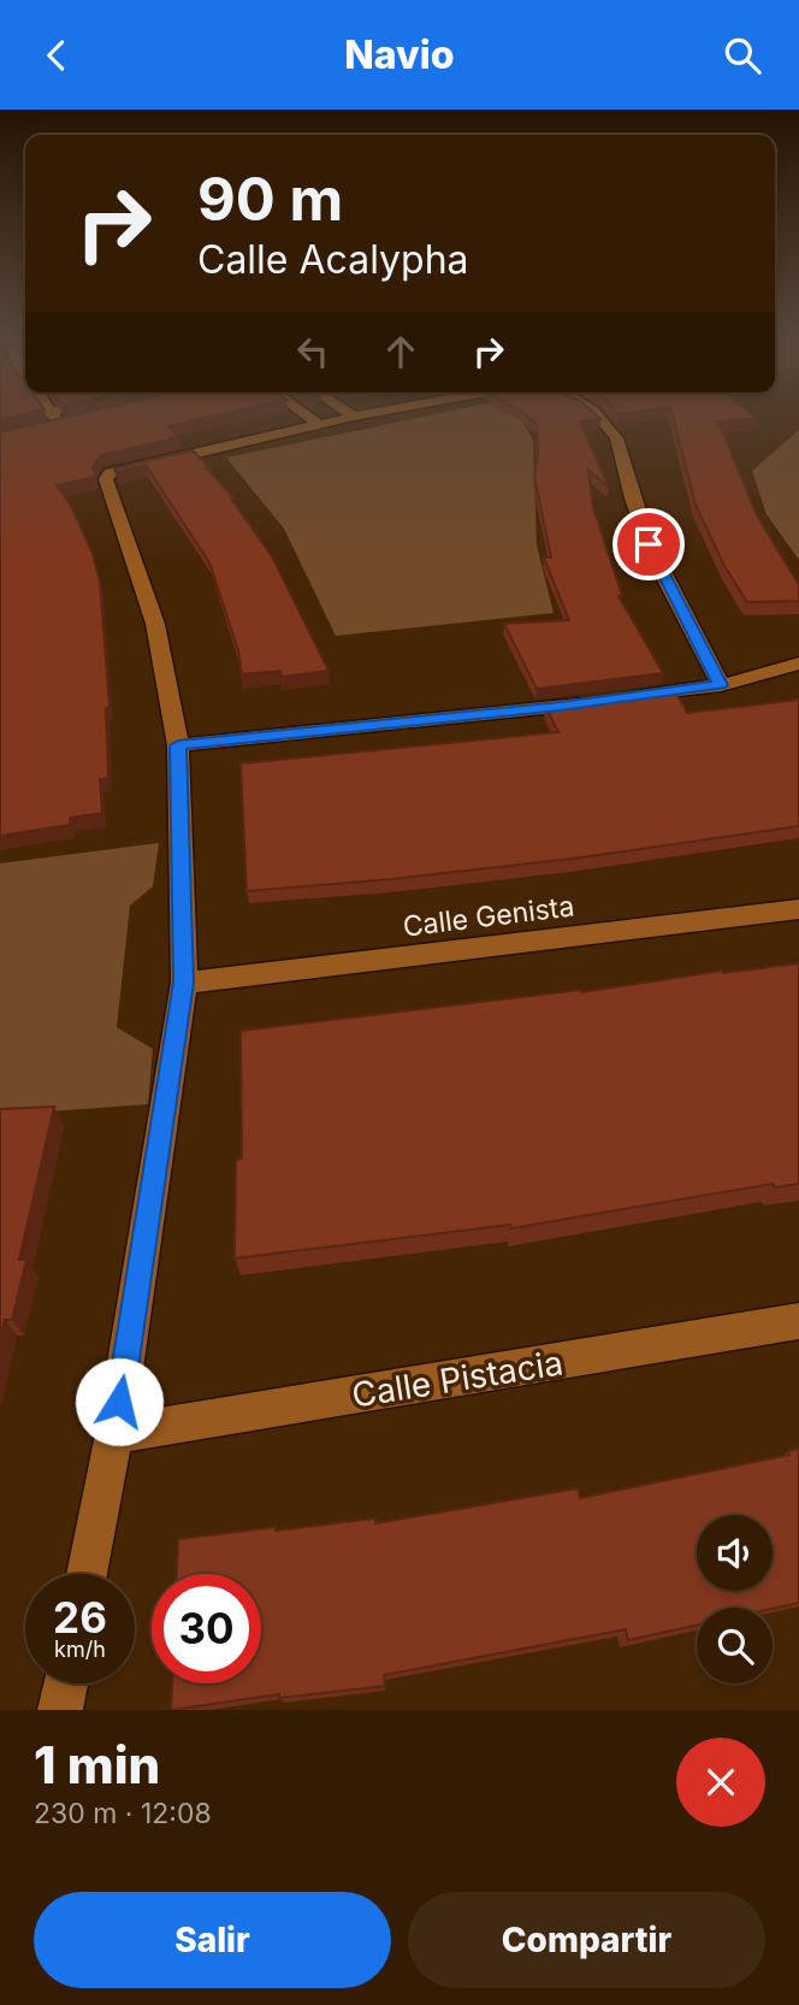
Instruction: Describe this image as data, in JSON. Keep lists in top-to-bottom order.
{
  "streets": {
    "street": ["Calle Genista", "Calle Pistacia"]
  },
  "page": {
    "header": "Navio",
    "turn": ["90 m", "Calle Acalypha"],
    "speed": "26 km/h",
    "limit": "30",
    "heading": ["1 min", "230 m · 12:08"],
    "buttons": ["Salir", "Compartir"]
  }
}
